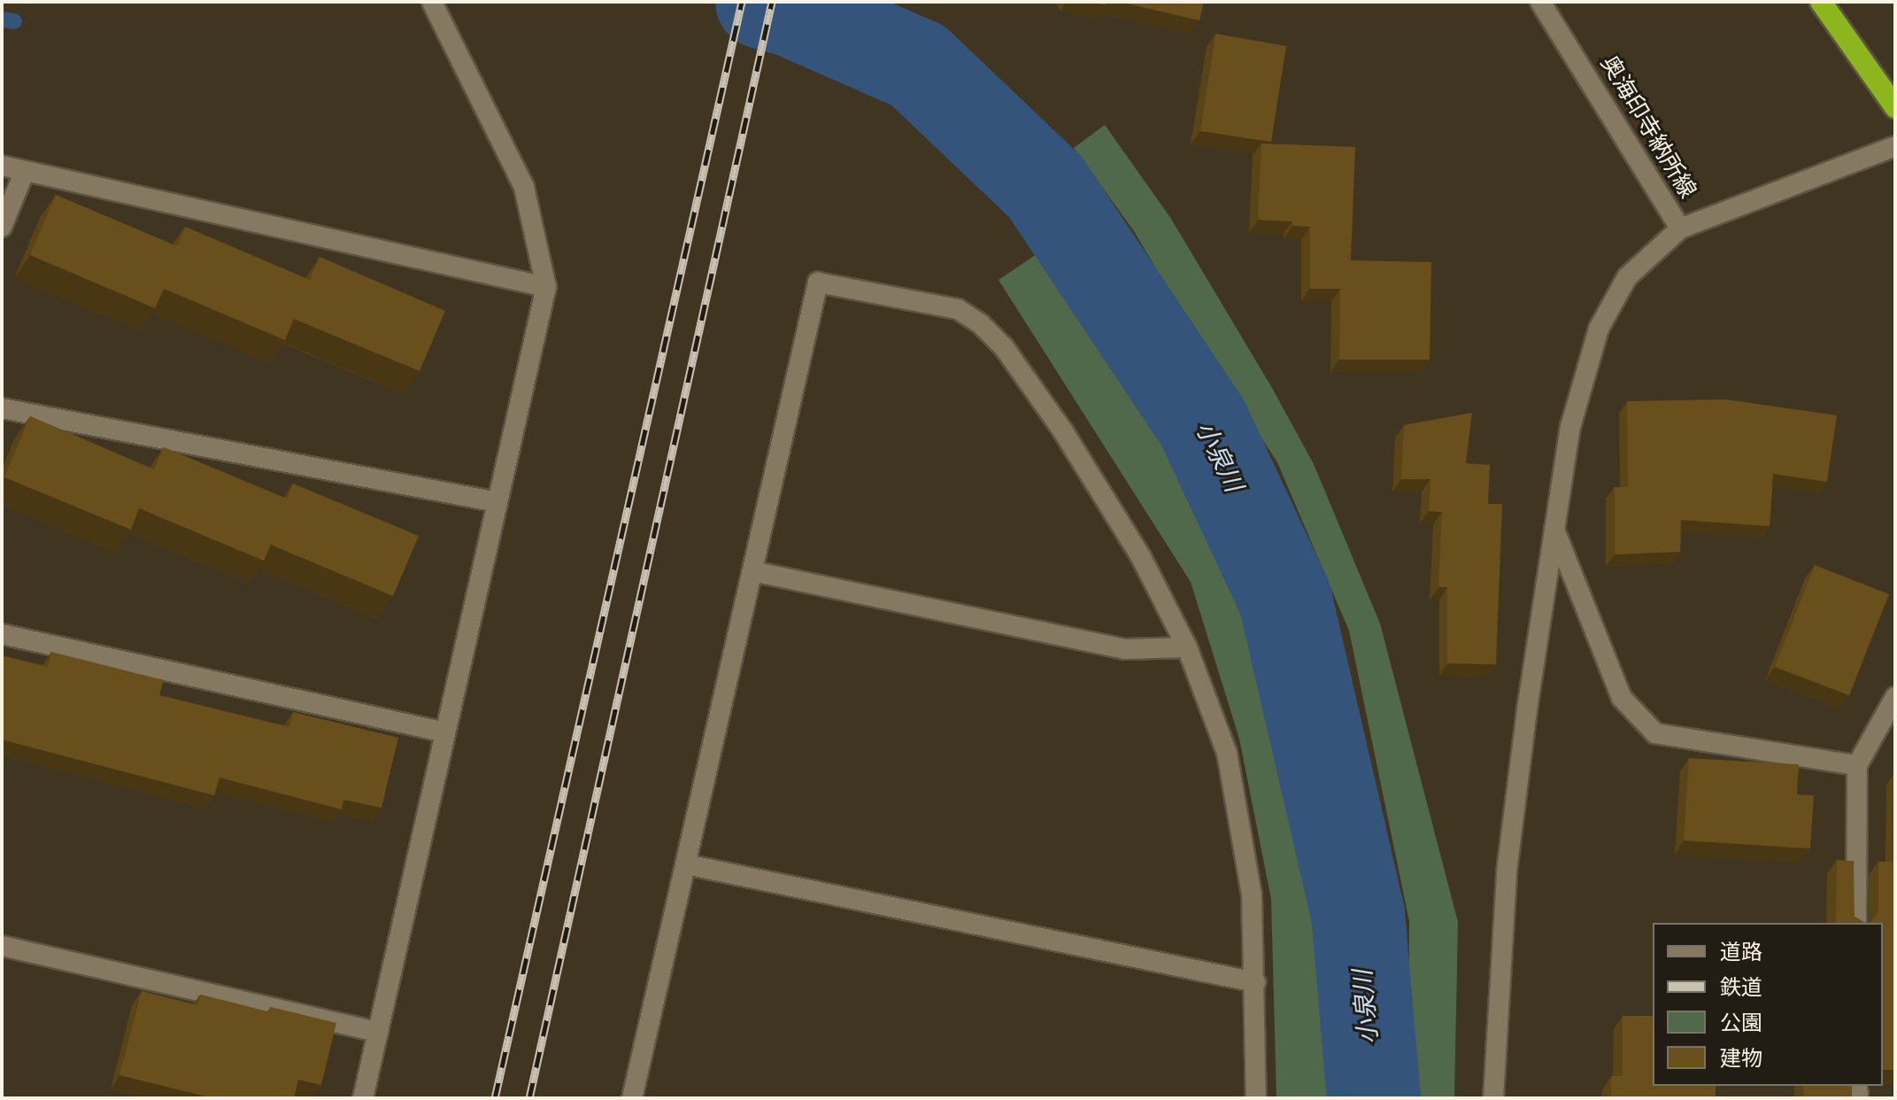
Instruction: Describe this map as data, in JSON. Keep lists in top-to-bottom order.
{
  "streets": {
    "street": ["奥海印寺納所線"]
  },
  "water": ["小泉川"],
  "legend": [
    "道路",
    "鉄道",
    "公園",
    "建物"
  ]
}
